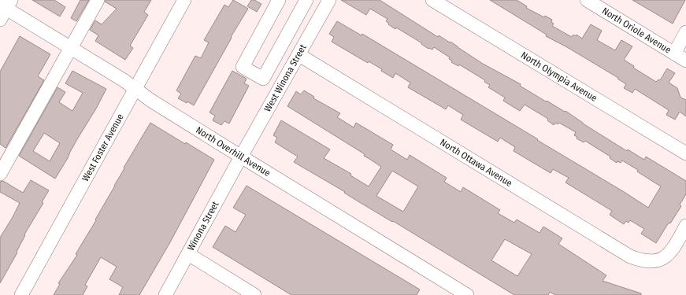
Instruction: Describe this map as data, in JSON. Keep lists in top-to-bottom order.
{
  "streets": {
    "street": [
      "North Oriole Avenue",
      "North Olympia Avenue",
      "West Winona Street",
      "West Foster Avenue",
      "North Overhill Avenue",
      "North Ottawa Avenue",
      "Winona Street"
    ]
  },
  "crossings": [
    ["West Winona Street", "North Overhill Avenue"],
    ["West Winona Street", "North Ottawa Avenue"],
    ["West Winona Street", "Winona Street"],
    ["West Foster Avenue", "North Overhill Avenue"],
    ["North Overhill Avenue", "Winona Street"]
  ]
}
